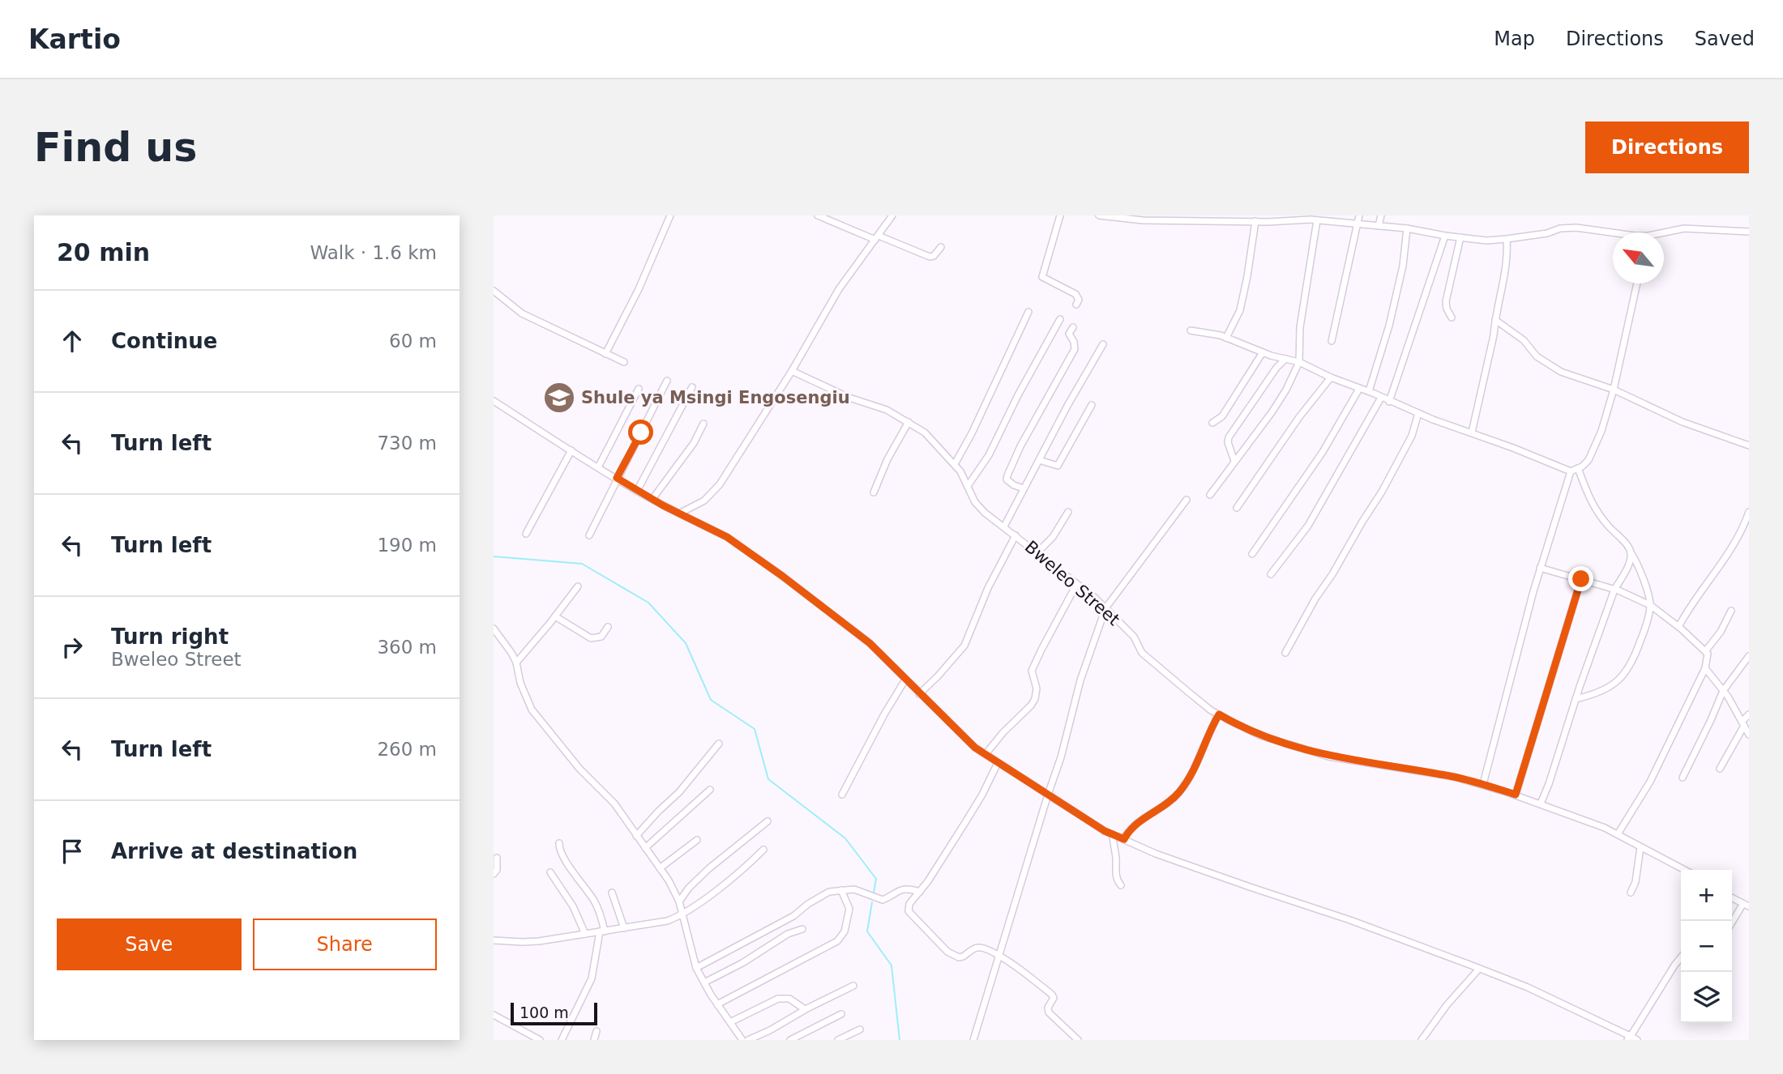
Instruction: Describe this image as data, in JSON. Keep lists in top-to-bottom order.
{
  "streets": {
    "street": ["Bweleo Street"]
  },
  "places": {
    "school or university": ["Shule ya Msingi Engosengiu"]
  },
  "scale_bar": "100 m",
  "north": "top left",
  "page": {
    "header": "Kartio",
    "nav": ["Map", "Directions", "Saved"],
    "buttons": [
      "Directions",
      ["Save", "Share"]
    ],
    "title": "Find us",
    "heading": ["20 min", "Walk · 1.6 km"],
    "list": [
      ["Continue", "60 m"],
      ["Turn left", "730 m"],
      ["Turn left", "190 m"],
      ["Turn right", "Bweleo Street", "360 m"],
      ["Turn left", "260 m"],
      "Arrive at destination"
    ],
    "map_buttons": ["+", "−"],
    "scale": "100 m"
  }
}
